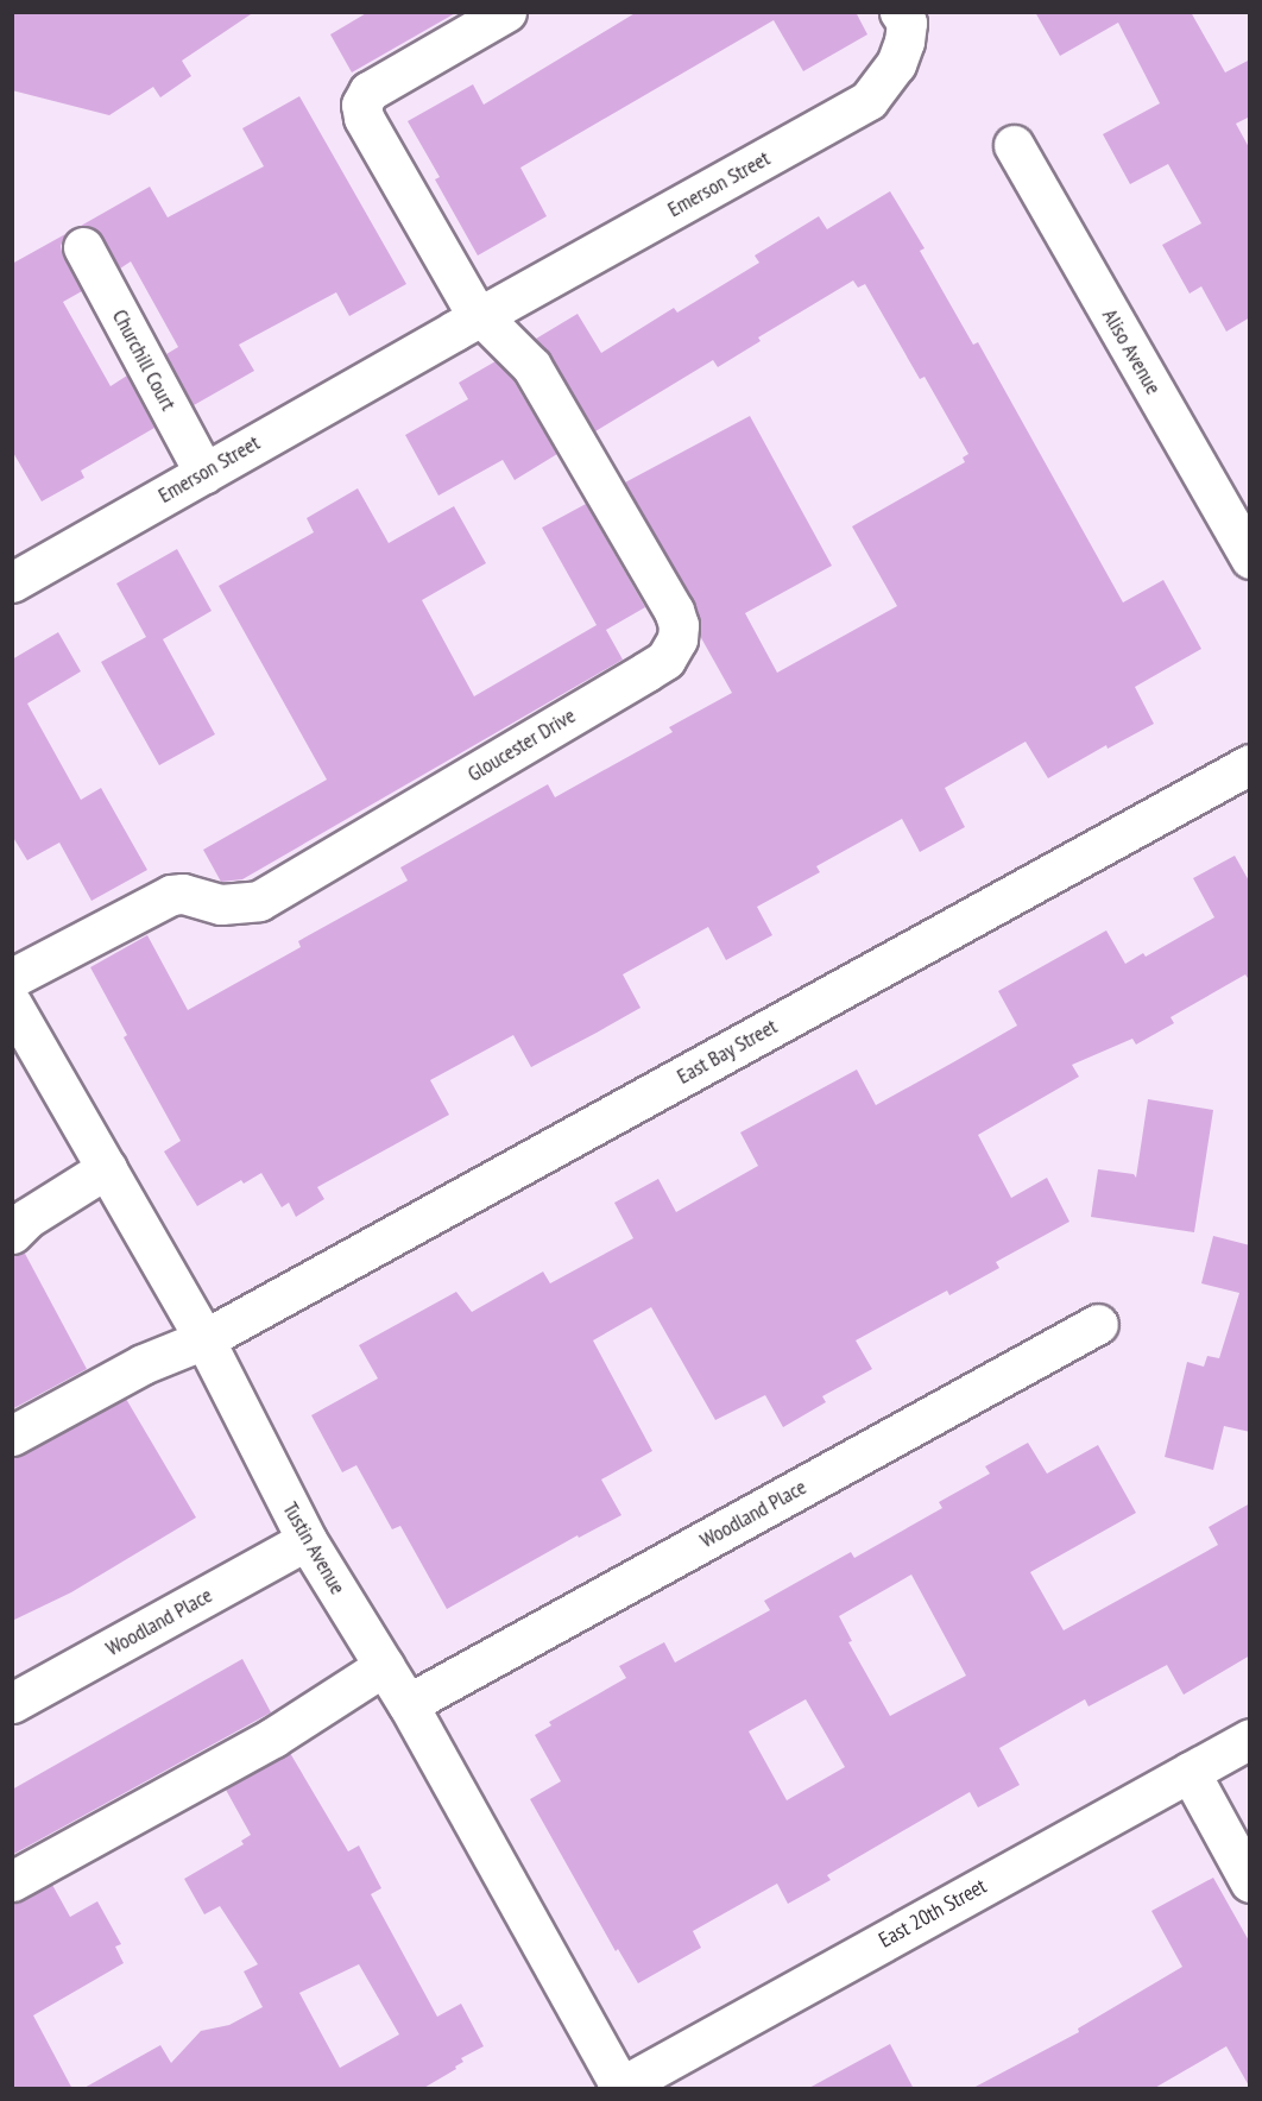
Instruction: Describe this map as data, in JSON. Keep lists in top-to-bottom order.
{
  "streets": {
    "street": [
      "Emerson Street",
      "Aliso Avenue",
      "Churchill Court",
      "Gloucester Drive",
      "East Bay Street",
      "Woodland Place",
      "Tustin Avenue",
      "East 20th Street"
    ]
  },
  "crossings": [
    ["Emerson Street", "Churchill Court"],
    ["Emerson Street", "Gloucester Drive"],
    ["East Bay Street", "Tustin Avenue"],
    ["Woodland Place", "Tustin Avenue"],
    ["Tustin Avenue", "East 20th Street"]
  ]
}
